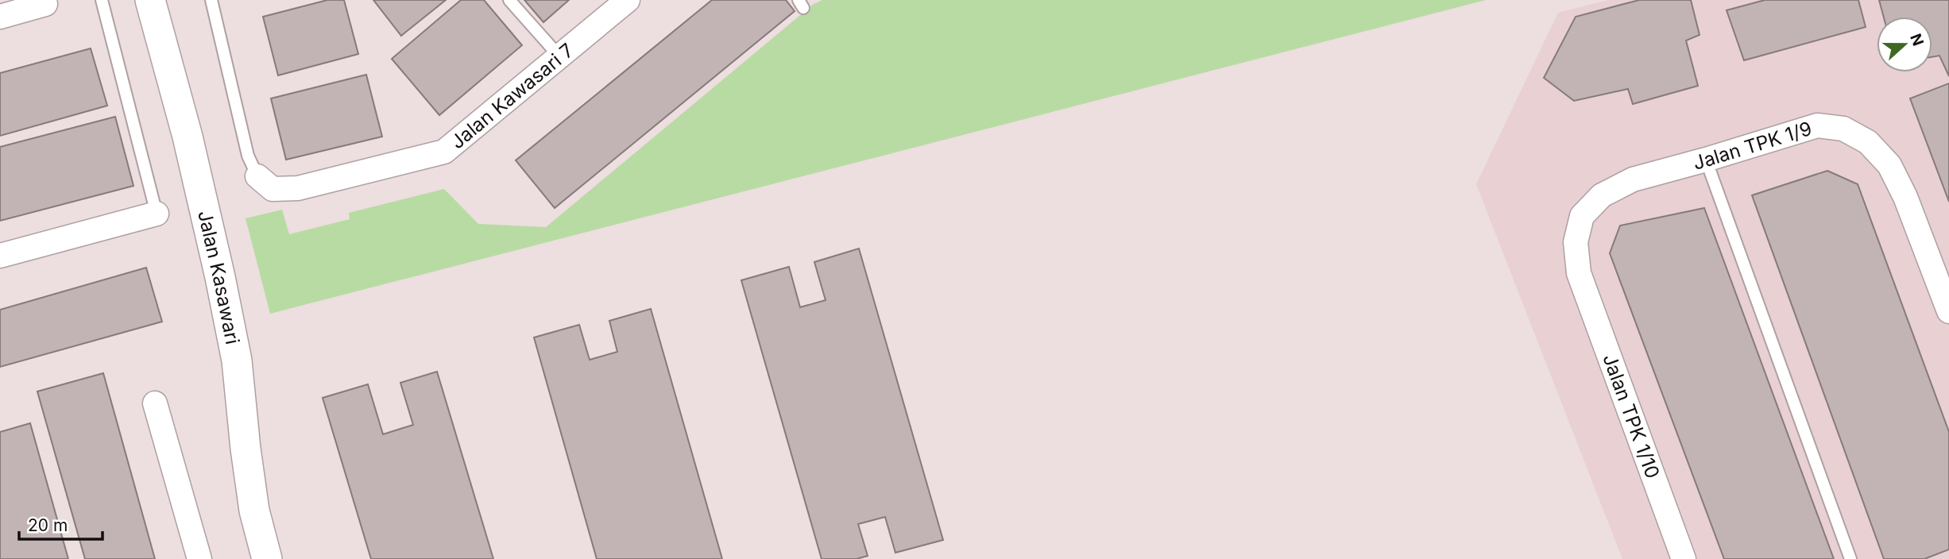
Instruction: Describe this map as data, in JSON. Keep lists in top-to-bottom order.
{
  "streets": {
    "street": [
      "Jalan Kawasari 7",
      "Jalan TPK 1/9",
      "Jalan Kasawari",
      "Jalan TPK 1/10"
    ]
  },
  "crossings": [
    ["Jalan TPK 1/9", "Jalan TPK 1/10"]
  ],
  "scale_bar": "20 m",
  "north": "right"
}
